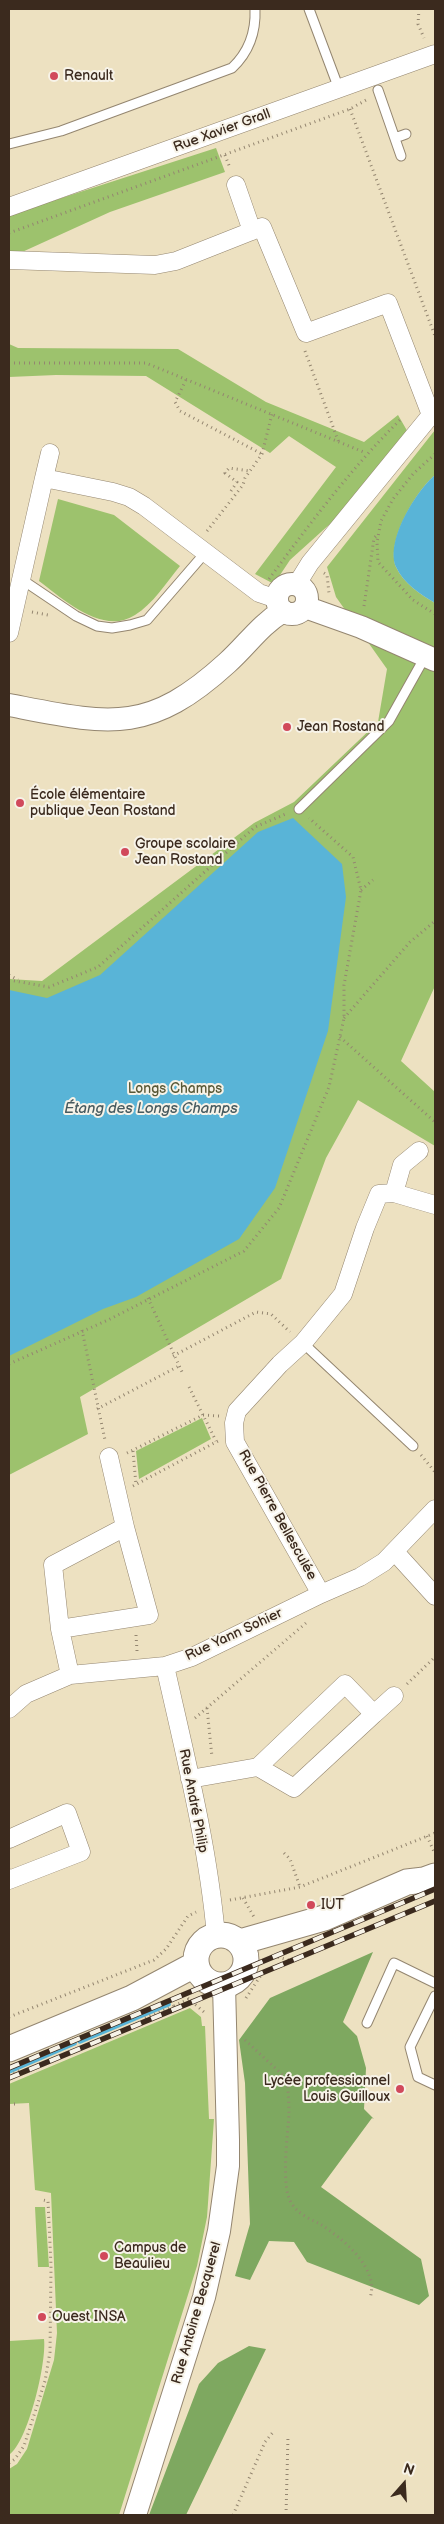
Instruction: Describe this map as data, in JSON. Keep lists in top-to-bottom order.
{
  "streets": {
    "street": [
      "Rue Xavier Grall",
      "Rue Pierre Bellesculée",
      "Rue Yann Sohier",
      "Rue André Philip",
      "Rue Antoine Becquerel"
    ]
  },
  "crossings": [
    ["Rue Pierre Bellesculée", "Rue Yann Sohier"],
    ["Rue Yann Sohier", "Rue André Philip"],
    ["Rue André Philip", "Rue Antoine Becquerel"]
  ],
  "water": ["Étang des Longs Champs"],
  "parks": ["Longs Champs"],
  "places": [
    "Renault",
    "Jean Rostand",
    "École élémentaire publique Jean Rostand",
    "Groupe scolaire Jean Rostand",
    "IUT",
    "Lycée professionnel Louis Guilloux",
    "Campus de Beaulieu",
    "Ouest INSA"
  ],
  "north": "top"
}
